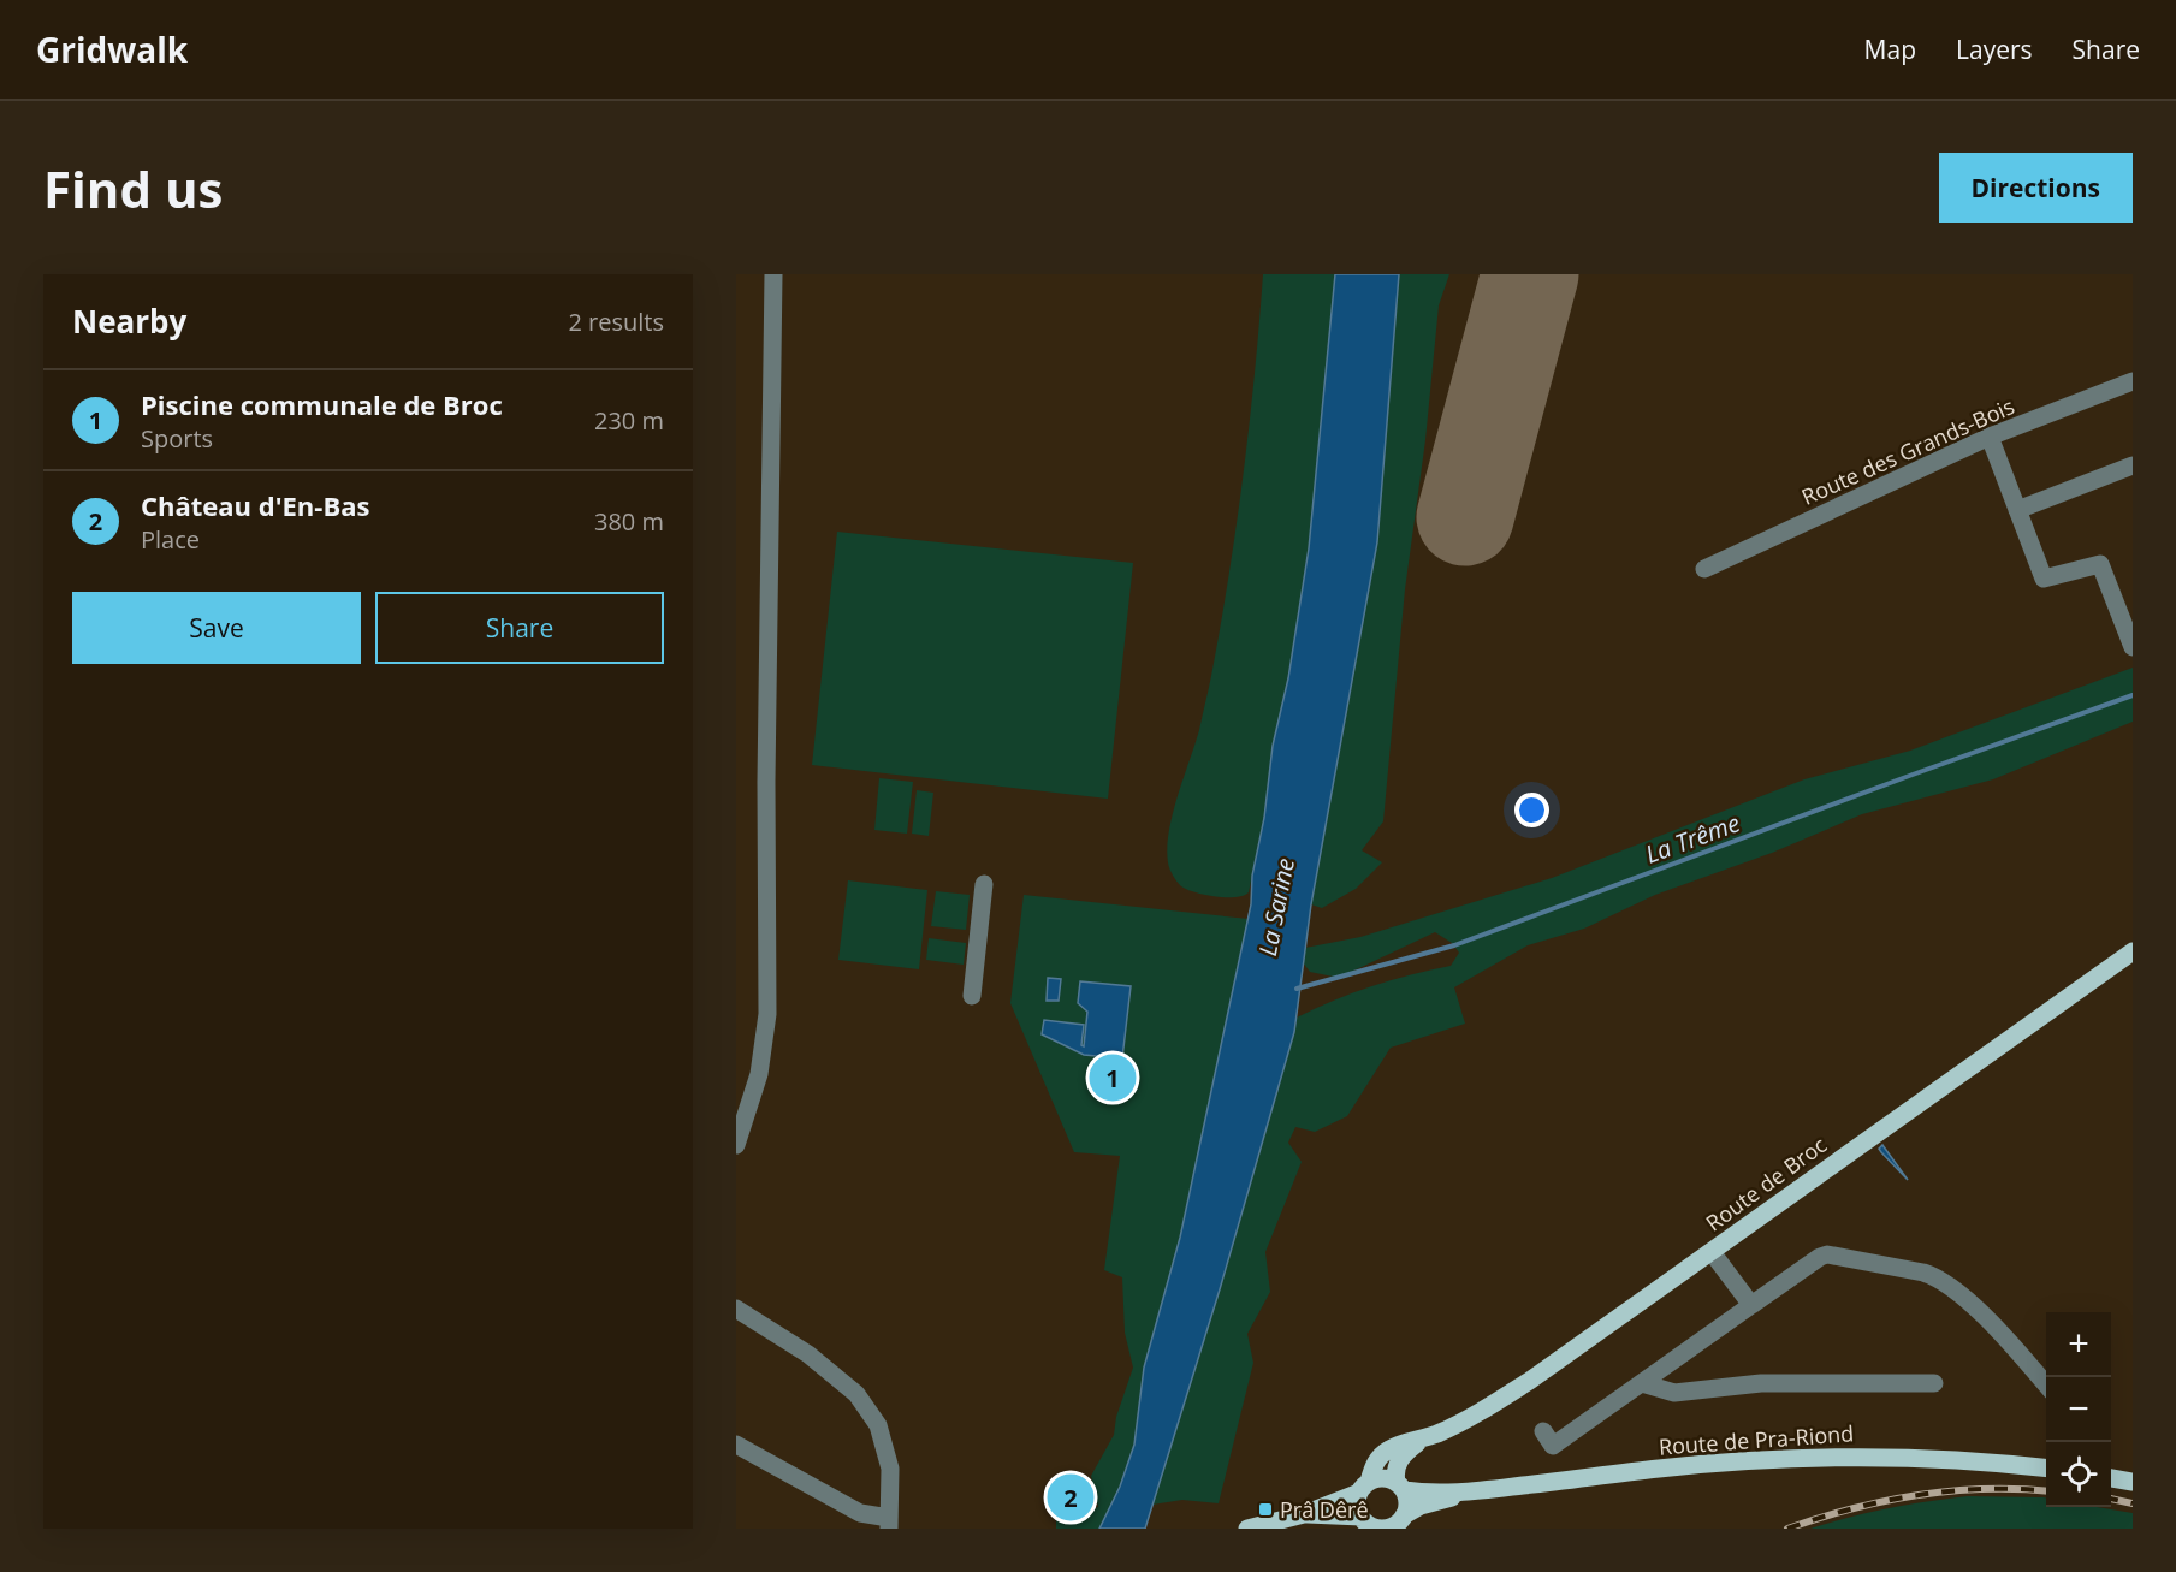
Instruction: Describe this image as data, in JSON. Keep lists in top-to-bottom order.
{
  "streets": {
    "main road": ["Route de Broc", "Route de Pra-Riond"],
    "street": ["Route des Grands-Bois"]
  },
  "crossings": [
    ["Route de Broc", "Route de Pra-Riond"]
  ],
  "water": ["La Trême", "La Sarine"],
  "places": {
    "transit": ["Prâ Dêrê"]
  },
  "page": {
    "header": "Gridwalk",
    "nav": ["Map", "Layers", "Share"],
    "buttons": [
      "Directions",
      ["Save", "Share"]
    ],
    "title": "Find us",
    "heading": ["Nearby", "2 results"],
    "list": [
      {
        "mark": "1",
        "name": "Piscine communale de Broc",
        "note": "Sports",
        "value": "230 m"
      },
      {
        "mark": "2",
        "name": "Château d'En-Bas",
        "note": "Place",
        "value": "380 m"
      }
    ],
    "pins": ["1", "2"],
    "map_buttons": ["+", "−"]
  }
}
